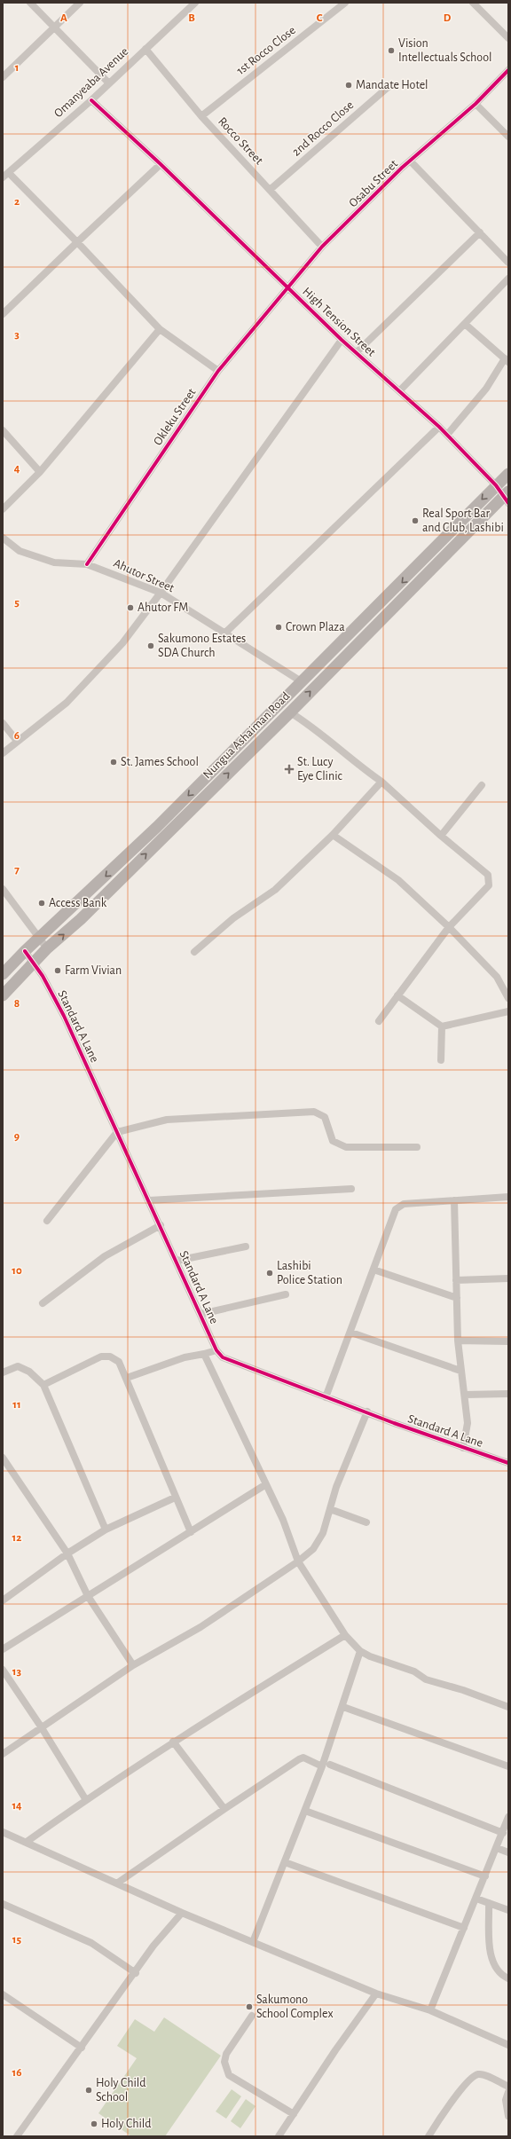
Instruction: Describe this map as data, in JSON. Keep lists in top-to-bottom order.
{
  "streets": {
    "main road": ["Nungua Ashaiman Road"],
    "street": [
      "1st Rocco Close",
      "Omanyeaba Avenue",
      "2nd Rocco Close",
      "Rocco Street",
      "Osabu Street",
      "High Tension Street",
      "Okleku Street",
      "Ahutor Street",
      "Standard A Lane"
    ]
  },
  "crossings": [
    ["1st Rocco Close", "Rocco Street"],
    ["Omanyeaba Avenue", "Rocco Street"],
    ["Omanyeaba Avenue", "High Tension Street"],
    ["2nd Rocco Close", "Rocco Street"],
    ["Rocco Street", "Osabu Street"],
    ["Osabu Street", "High Tension Street"],
    ["Osabu Street", "Okleku Street"],
    ["High Tension Street", "Okleku Street"],
    ["High Tension Street", "Nungua Ashaiman Road"],
    ["Okleku Street", "Ahutor Street"],
    ["Ahutor Street", "Nungua Ashaiman Road"],
    ["Nungua Ashaiman Road", "Standard A Lane"]
  ],
  "places": {
    "other": [
      "Vision Intellectuals School",
      "Mandate Hotel",
      "Real Sport Bar and Club, Lashibi",
      "Ahutor FM",
      "Crown Plaza",
      "Sakumono Estates SDA Church",
      "St. James School",
      "Access Bank",
      "Farm Vivian",
      "Lashibi Police Station",
      "Sakumono School Complex",
      "Holy Child School",
      "Holy Child"
    ],
    "health": ["St. Lucy Eye Clinic"]
  },
  "grid": {
    "columns": [
      "A",
      "B",
      "C",
      "D"
    ],
    "rows": [
      "1",
      "2",
      "3",
      "4",
      "5",
      "6",
      "7",
      "8",
      "9",
      "10",
      "11",
      "12",
      "13",
      "14",
      "15",
      "16"
    ]
  }
}
